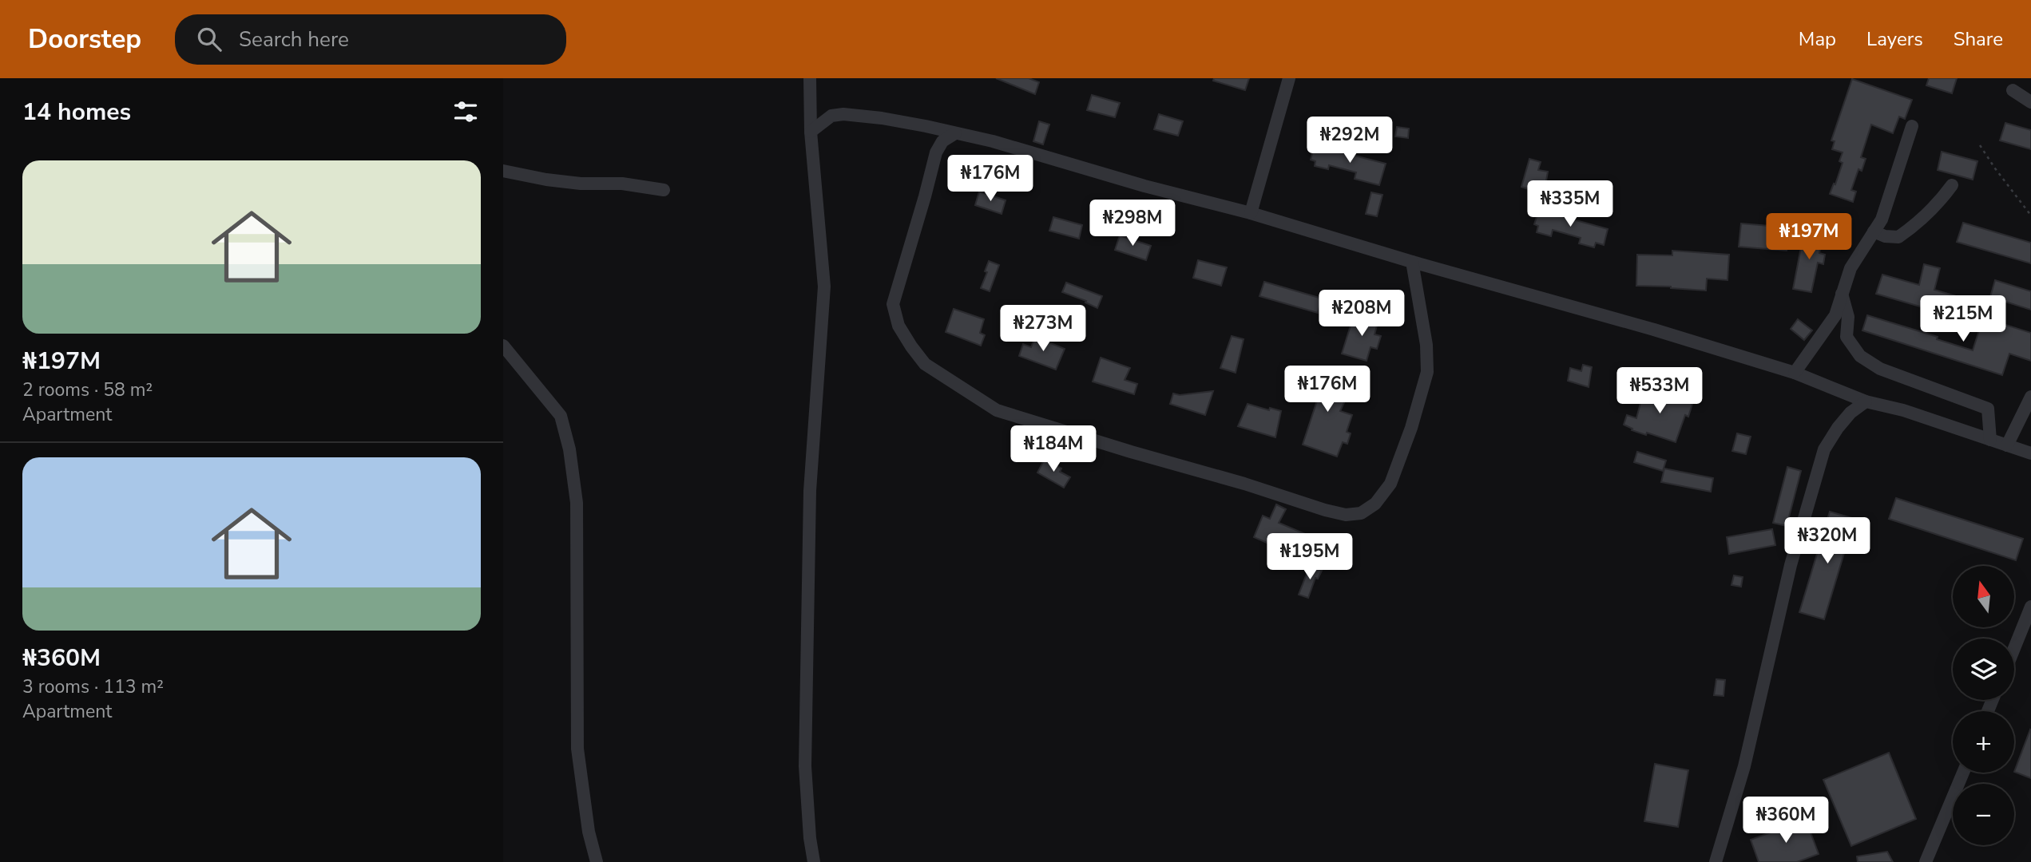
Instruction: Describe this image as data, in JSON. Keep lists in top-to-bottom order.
{
  "north": "top",
  "page": {
    "header": "Doorstep",
    "search": "Search here",
    "nav": ["Map", "Layers", "Share"],
    "heading": "14 homes",
    "price": [
      "₦292M",
      "₦176M",
      "₦335M",
      "₦298M",
      "₦197M",
      "₦208M",
      "₦215M",
      "₦273M",
      "₦176M",
      "₦533M",
      "₦184M",
      "₦320M",
      "₦195M",
      "₦360M"
    ],
    "list": [
      {
        "name": "₦197M",
        "note": "2 rooms · 58 m² · Apartment"
      },
      {
        "name": "₦360M",
        "note": "3 rooms · 113 m² · Apartment"
      }
    ],
    "map_buttons": ["+", "−"]
  }
}
